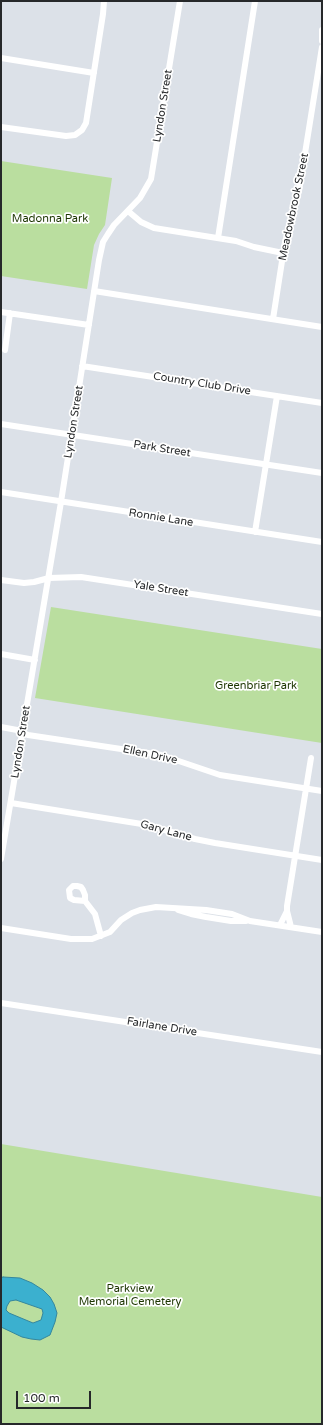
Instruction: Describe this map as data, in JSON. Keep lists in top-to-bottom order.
{
  "streets": {
    "street": [
      "Lyndon Street",
      "Meadowbrook Street",
      "Country Club Drive",
      "Park Street",
      "Ronnie Lane",
      "Yale Street",
      "Ellen Drive",
      "Gary Lane",
      "Fairlane Drive"
    ]
  },
  "crossings": [
    ["Lyndon Street", "Country Club Drive"],
    ["Lyndon Street", "Park Street"],
    ["Lyndon Street", "Ronnie Lane"],
    ["Lyndon Street", "Yale Street"],
    ["Lyndon Street", "Ellen Drive"],
    ["Lyndon Street", "Gary Lane"]
  ],
  "parks": ["Madonna Park", "Greenbriar Park", "Parkview Memorial Cemetery"],
  "scale_bar": "100 m"
}
